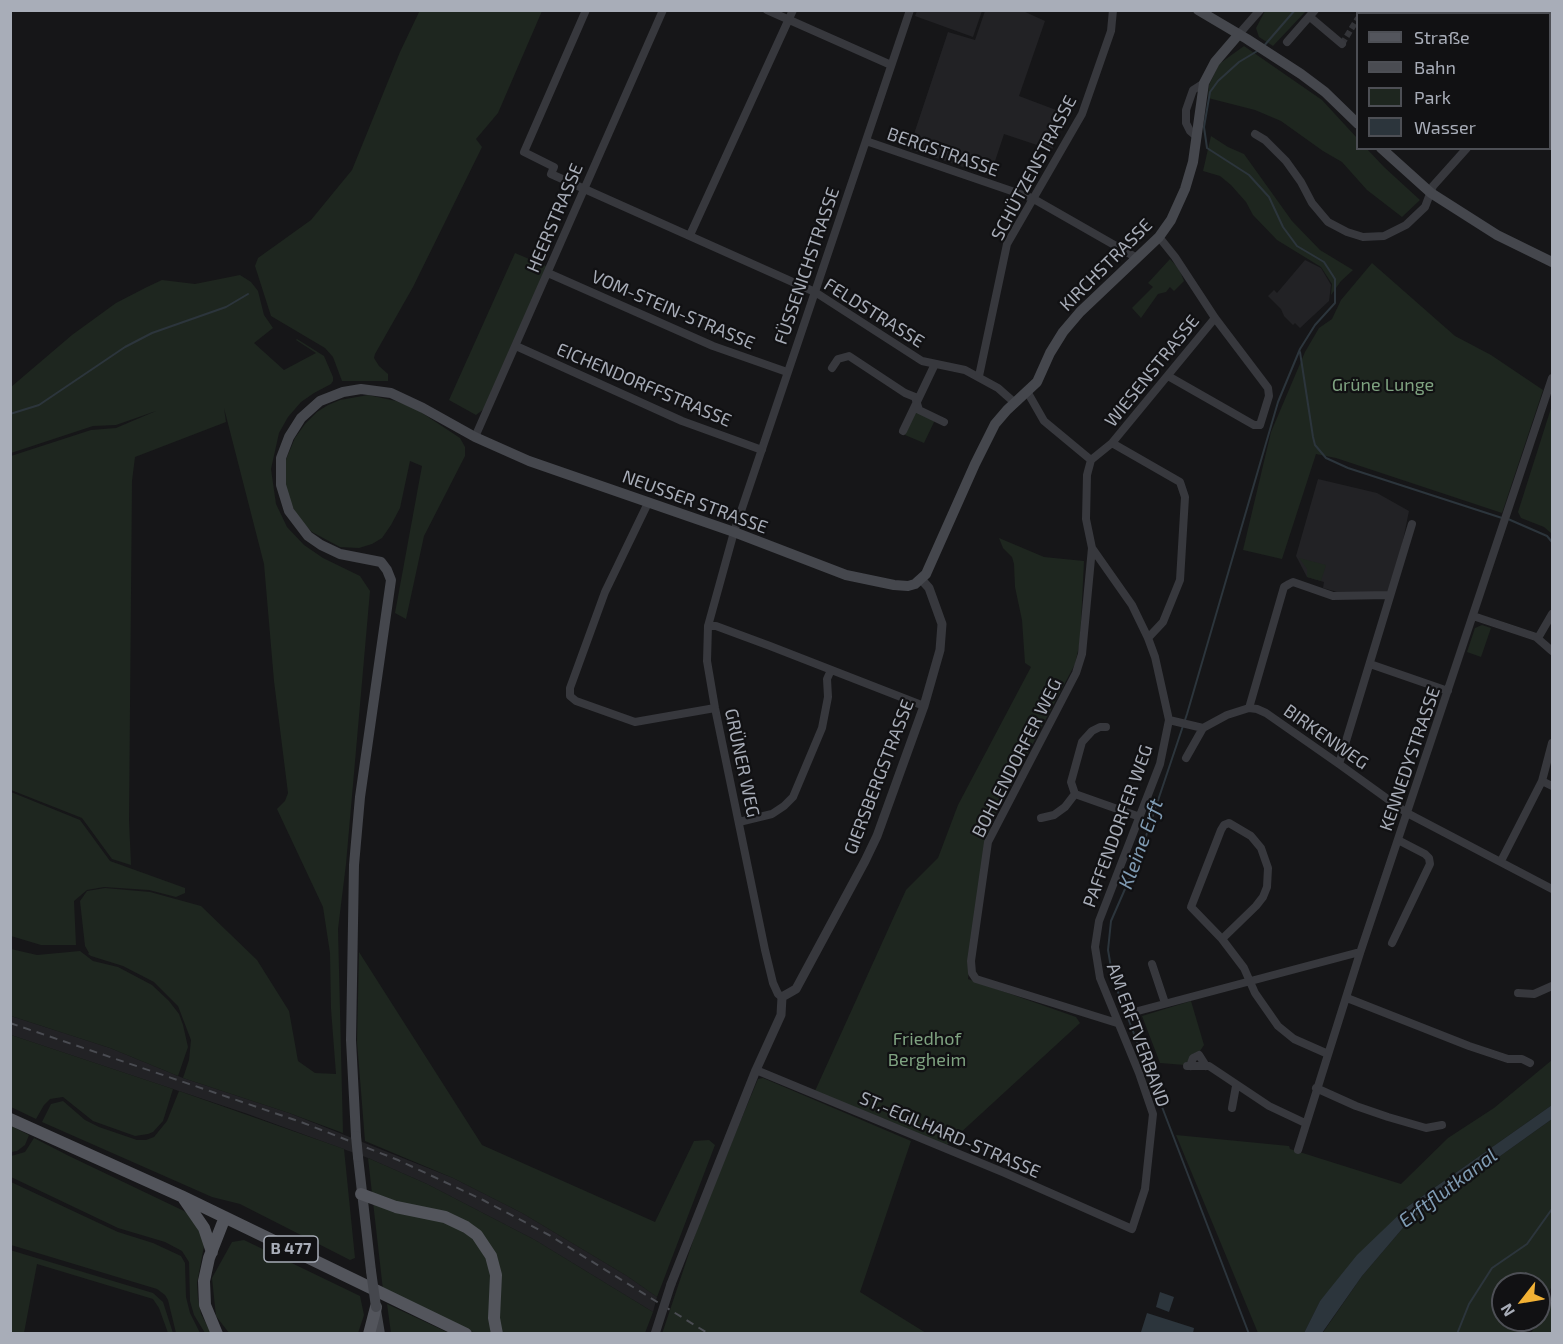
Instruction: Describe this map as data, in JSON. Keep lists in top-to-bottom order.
{
  "streets": {
    "main road": ["KIRCHSTRASSE", "NEUSSER STRASSE", "B 477"],
    "street": [
      "BERGSTRASSE",
      "SCHÜTZENSTRASSE",
      "HEERSTRASSE",
      "FÜSSENICHSTRASSE",
      "VOM-STEIN-STRASSE",
      "FELDSTRASSE",
      "WIESENSTRASSE",
      "EICHENDORFFSTRASSE",
      "BIRKENWEG",
      "BOHLENDORFER WEG",
      "KENNEDYSTRASSE",
      "GRÜNER WEG",
      "GIERSBERGSTRASSE",
      "PAFFENDORFER WEG",
      "AM ERFTVERBAND",
      "ST.-EGILHARD-STRASSE"
    ]
  },
  "crossings": [
    ["BERGSTRASSE", "SCHÜTZENSTRASSE"],
    ["BERGSTRASSE", "KIRCHSTRASSE"],
    ["BERGSTRASSE", "FÜSSENICHSTRASSE"],
    ["SCHÜTZENSTRASSE", "FELDSTRASSE"],
    ["HEERSTRASSE", "VOM-STEIN-STRASSE"],
    ["HEERSTRASSE", "FELDSTRASSE"],
    ["HEERSTRASSE", "EICHENDORFFSTRASSE"],
    ["HEERSTRASSE", "NEUSSER STRASSE"],
    ["KIRCHSTRASSE", "FELDSTRASSE"],
    ["KIRCHSTRASSE", "WIESENSTRASSE"],
    ["KIRCHSTRASSE", "NEUSSER STRASSE"],
    ["KIRCHSTRASSE", "GIERSBERGSTRASSE"],
    ["FÜSSENICHSTRASSE", "VOM-STEIN-STRASSE"],
    ["FÜSSENICHSTRASSE", "FELDSTRASSE"],
    ["FÜSSENICHSTRASSE", "EICHENDORFFSTRASSE"],
    ["FÜSSENICHSTRASSE", "NEUSSER STRASSE"],
    ["FÜSSENICHSTRASSE", "GRÜNER WEG"],
    ["WIESENSTRASSE", "PAFFENDORFER WEG"],
    ["NEUSSER STRASSE", "GRÜNER WEG"],
    ["NEUSSER STRASSE", "GIERSBERGSTRASSE"],
    ["BIRKENWEG", "KENNEDYSTRASSE"],
    ["BOHLENDORFER WEG", "PAFFENDORFER WEG"],
    ["BOHLENDORFER WEG", "AM ERFTVERBAND"],
    ["GRÜNER WEG", "GIERSBERGSTRASSE"],
    ["PAFFENDORFER WEG", "AM ERFTVERBAND"],
    ["AM ERFTVERBAND", "ST.-EGILHARD-STRASSE"]
  ],
  "water": ["Kleine Erft", "Erftflutkanal"],
  "parks": ["Grüne Lunge", "Friedhof Bergheim"],
  "legend": [
    "Straße",
    "Bahn",
    "Park",
    "Wasser"
  ],
  "north": "bottom left"
}
